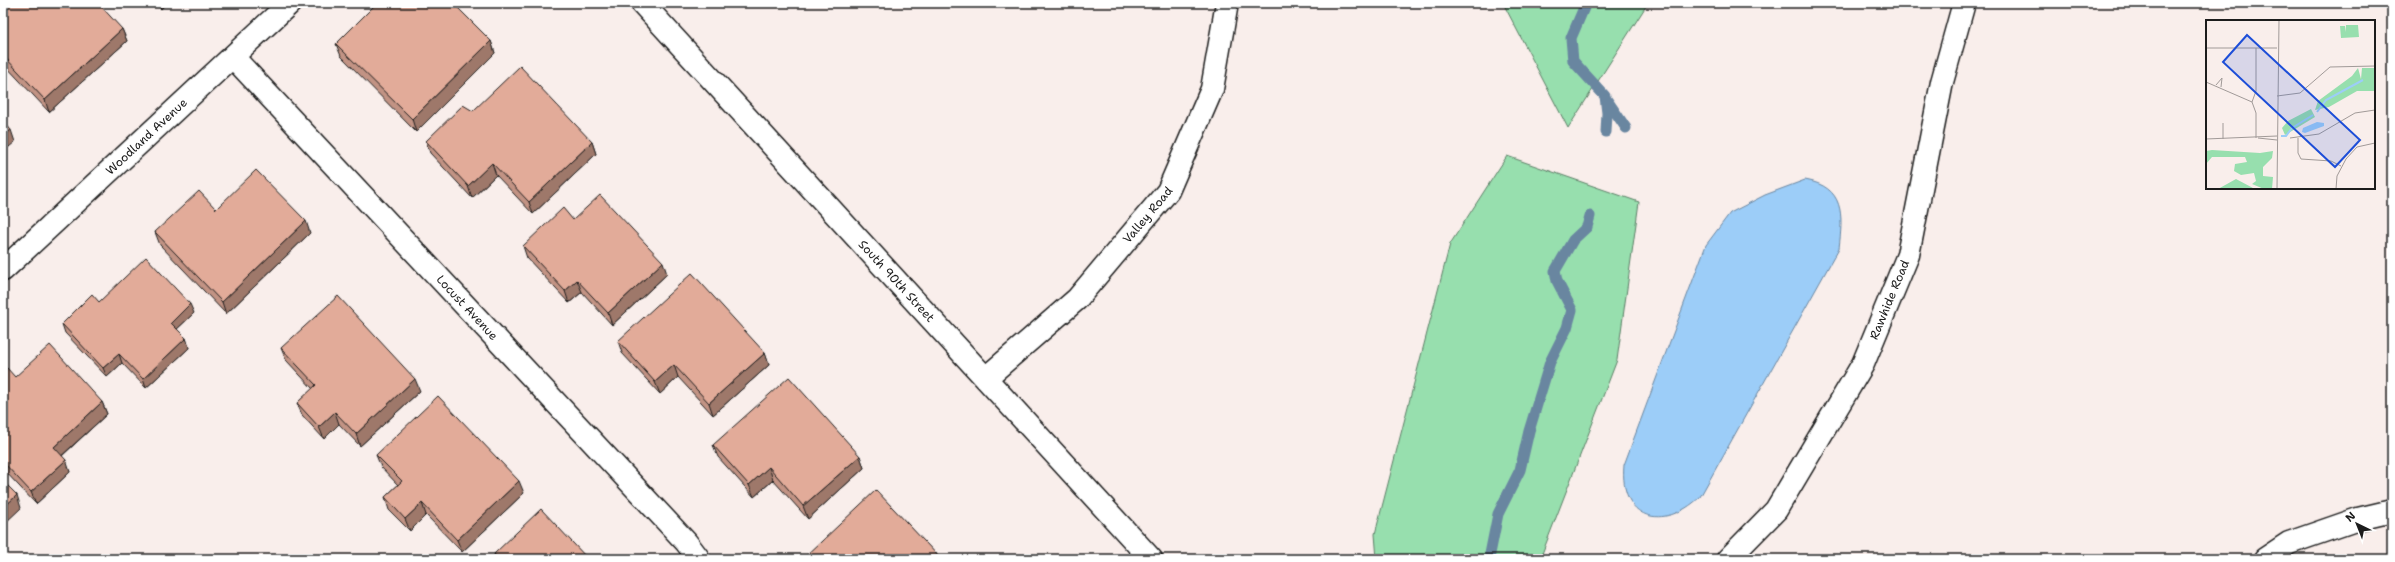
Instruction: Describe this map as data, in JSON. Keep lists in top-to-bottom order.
{
  "streets": {
    "street": [
      "Woodland Avenue",
      "Valley Road",
      "South 90th Street",
      "Rawhide Road",
      "Locust Avenue"
    ]
  },
  "crossings": [
    ["Woodland Avenue", "Locust Avenue"],
    ["Valley Road", "South 90th Street"]
  ],
  "north": "top left"
}
